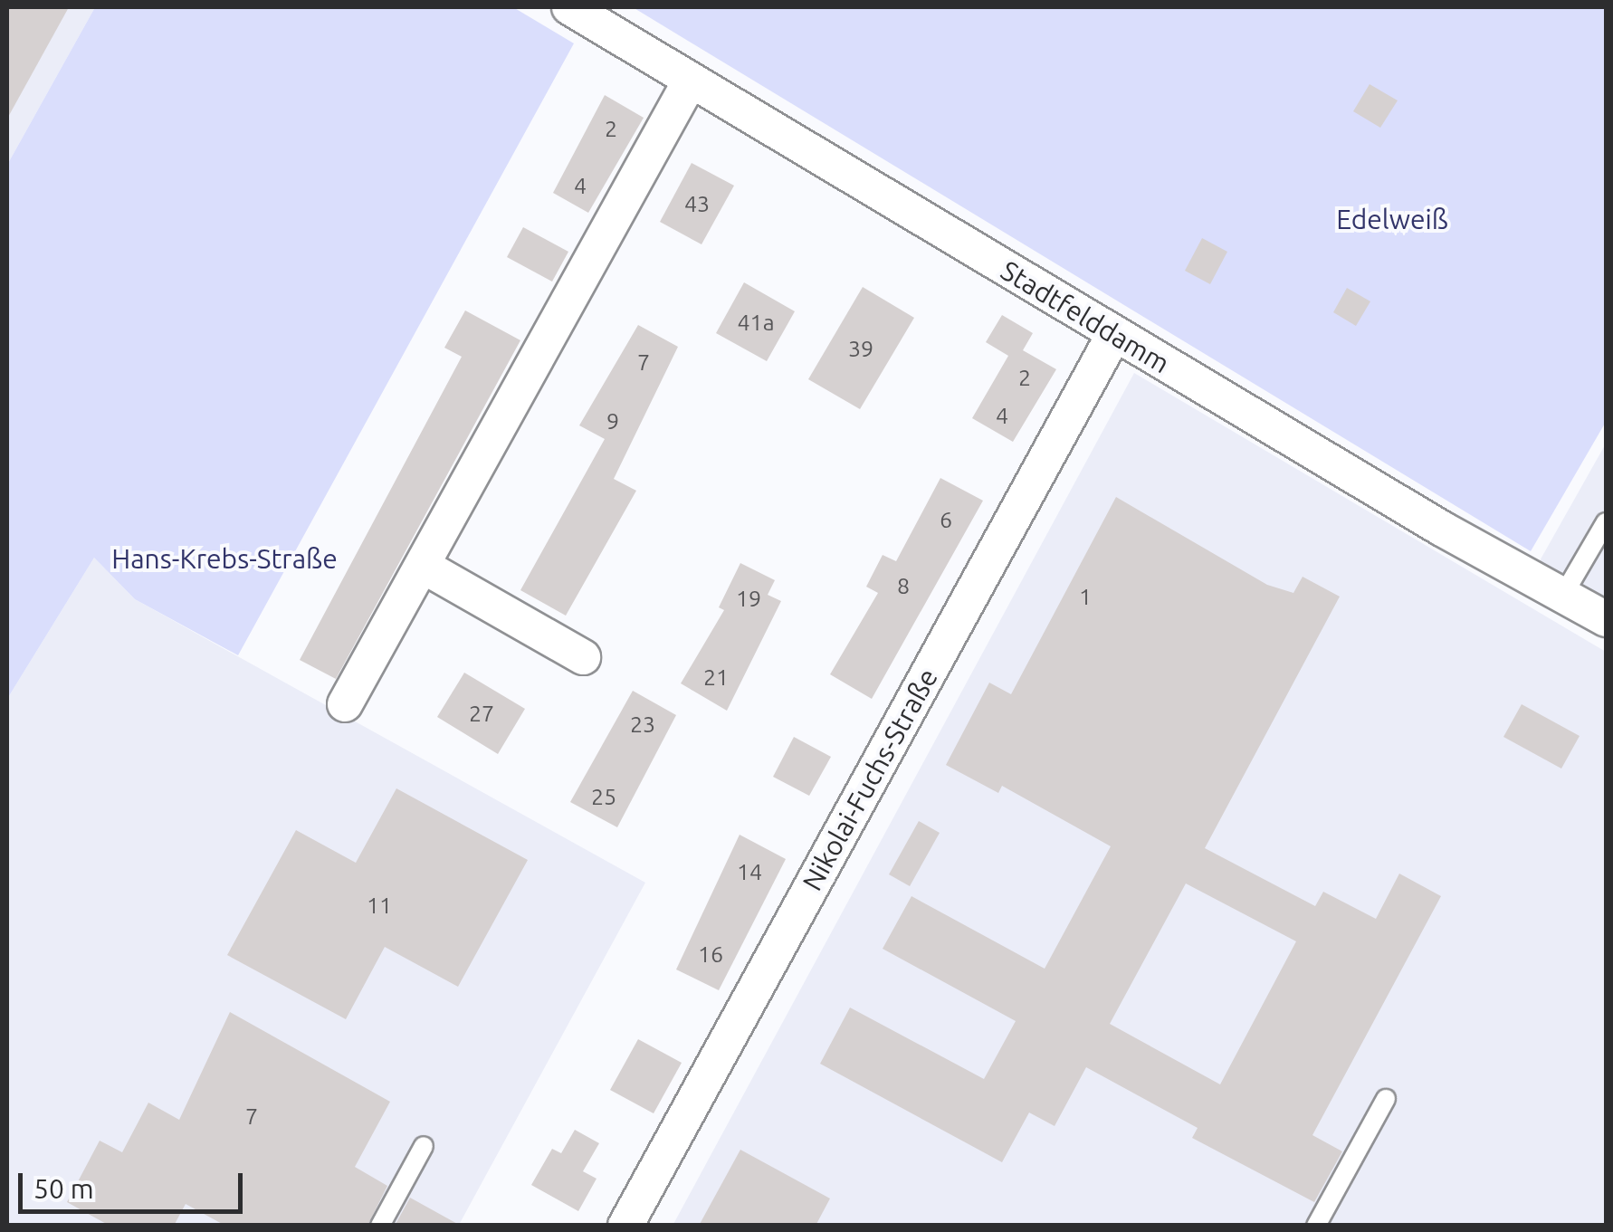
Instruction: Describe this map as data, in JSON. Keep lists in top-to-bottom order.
{
  "streets": {
    "street": ["Stadtfelddamm", "Nikolai-Fuchs-Straße"]
  },
  "crossings": [
    ["Stadtfelddamm", "Nikolai-Fuchs-Straße"]
  ],
  "parks": ["Edelweiß", "Hans-Krebs-Straße"],
  "house_numbers": [
    "2",
    "4",
    "43",
    "41a",
    "39",
    "7",
    "2",
    "4",
    "9",
    "6",
    "8",
    "1",
    "19",
    "21",
    "27",
    "23",
    "25",
    "14",
    "11",
    "16",
    "7"
  ],
  "scale_bar": "50 m"
}
